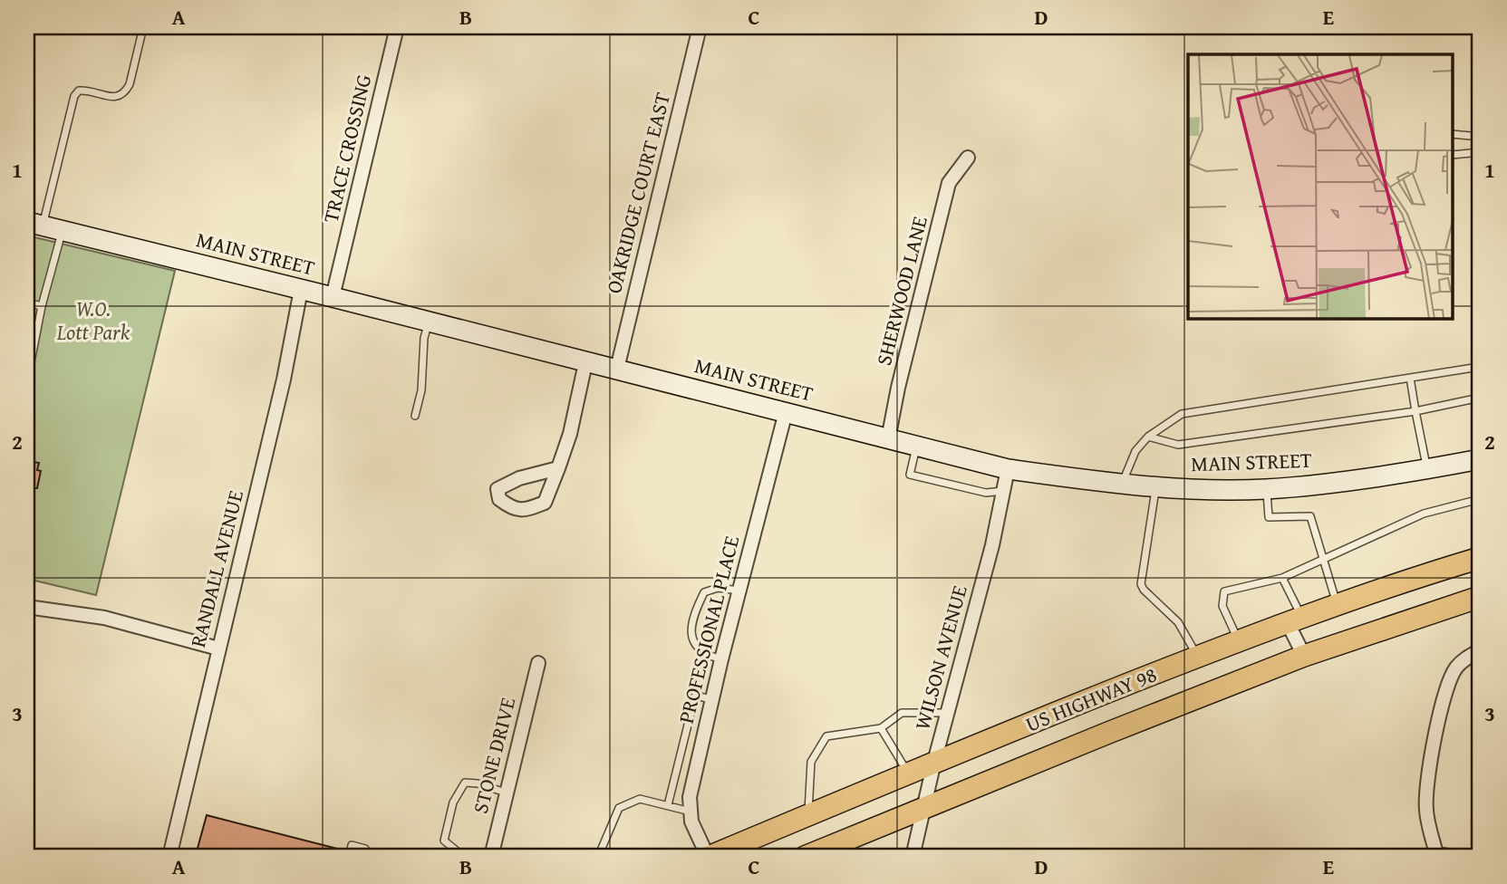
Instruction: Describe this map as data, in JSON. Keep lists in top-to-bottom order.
{
  "streets": {
    "main road": ["MAIN STREET", "US HIGHWAY 98"],
    "street": [
      "TRACE CROSSING",
      "OAKRIDGE COURT EAST",
      "SHERWOOD LANE",
      "RANDALL AVENUE",
      "PROFESSIONAL PLACE",
      "WILSON AVENUE",
      "STONE DRIVE"
    ]
  },
  "crossings": [
    ["TRACE CROSSING", "MAIN STREET"],
    ["OAKRIDGE COURT EAST", "MAIN STREET"],
    ["MAIN STREET", "SHERWOOD LANE"],
    ["MAIN STREET", "RANDALL AVENUE"],
    ["MAIN STREET", "PROFESSIONAL PLACE"],
    ["MAIN STREET", "WILSON AVENUE"],
    ["PROFESSIONAL PLACE", "US HIGHWAY 98"],
    ["WILSON AVENUE", "US HIGHWAY 98"]
  ],
  "parks": ["W.O. Lott Park"],
  "grid": {
    "columns": [
      "A",
      "B",
      "C",
      "D",
      "E"
    ],
    "rows": ["1", "2", "3"]
  }
}
